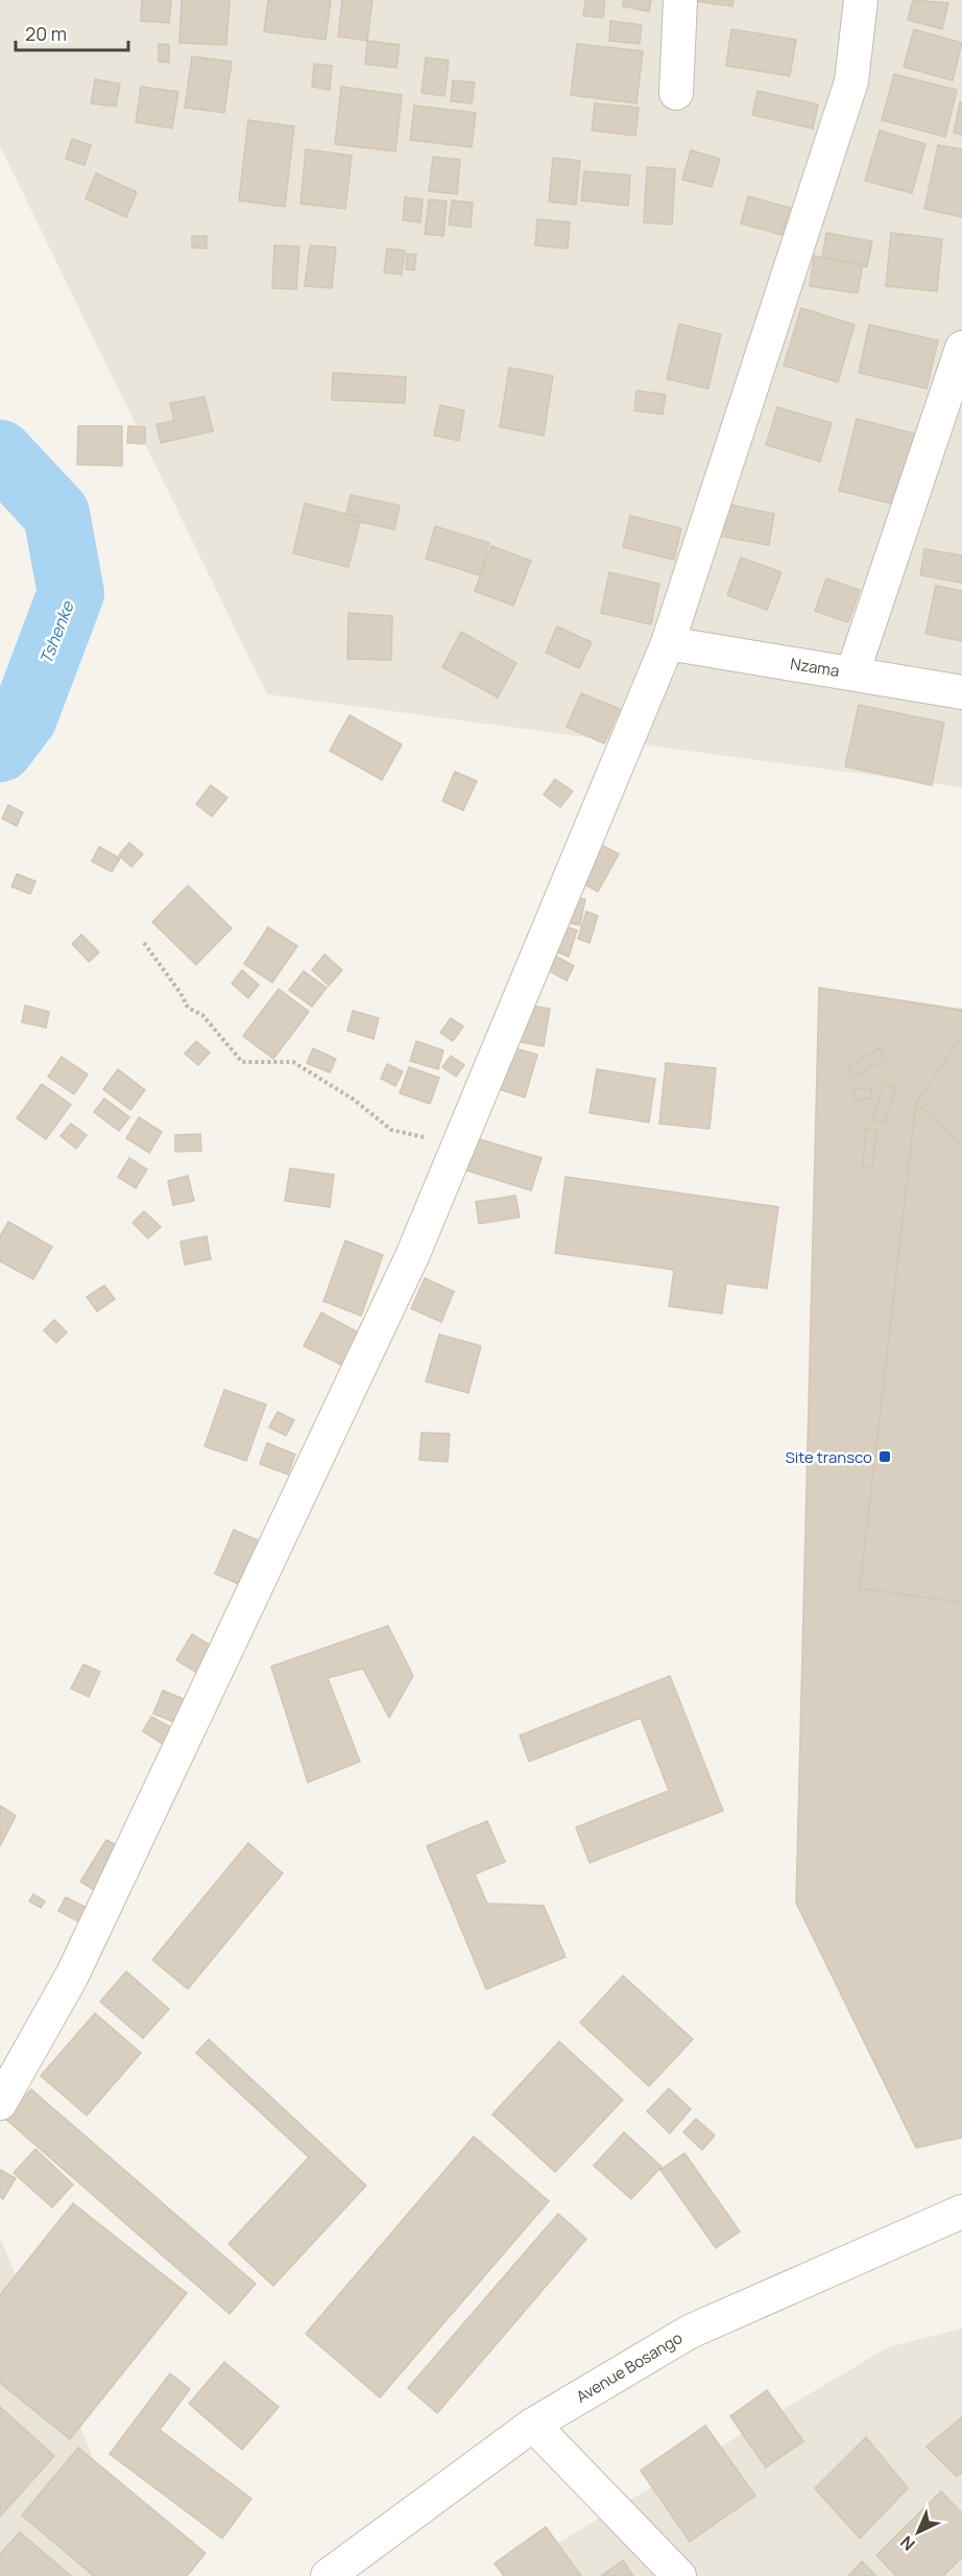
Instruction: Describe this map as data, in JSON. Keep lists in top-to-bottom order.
{
  "streets": {
    "street": ["Nzama", "Avenue Bosango"]
  },
  "water": ["Tshenke"],
  "places": {
    "transit": ["Site transco"]
  },
  "scale_bar": "20 m",
  "north": "bottom left"
}
